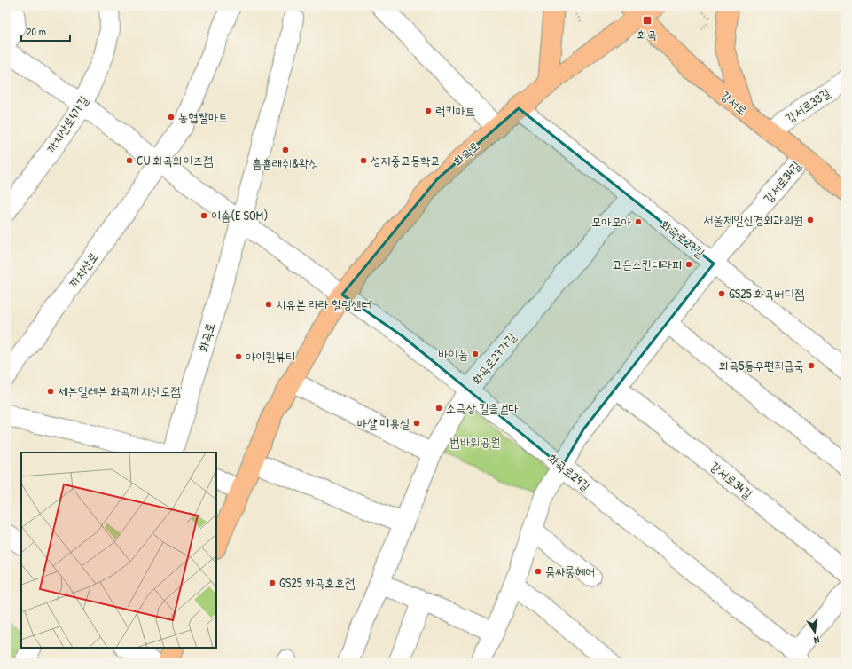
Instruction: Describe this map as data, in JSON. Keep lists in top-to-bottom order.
{
  "streets": {
    "main road": ["강서로", "화곡로"],
    "street": [
      "강서로33길",
      "까치산로4가길",
      "강서로34길",
      "화곡로27길",
      "까치산로",
      "화곡로27가길",
      "화곡로29길"
    ]
  },
  "crossings": [
    ["강서로", "강서로33길"],
    ["강서로", "화곡로"],
    ["강서로", "강서로34길"],
    ["화곡로", "화곡로27길"],
    ["화곡로", "화곡로29길"],
    ["강서로34길", "화곡로27길"],
    ["강서로34길", "화곡로29길"],
    ["화곡로27길", "화곡로27가길"],
    ["화곡로27가길", "화곡로29길"]
  ],
  "parks": ["범바위공원"],
  "places": {
    "transit": ["화곡"],
    "other": [
      "럭키마트",
      "농협쌀마트",
      "춈춈래쉬&왁싱",
      "CU 화곡와이즈점",
      "성지중고등학교",
      "이솜(E SOM)",
      "서울제일신경외과의원",
      "모아모아",
      "고은스킨테라피",
      "GS25 화곡버디점",
      "치유본 라라 힐링센터",
      "바이윰",
      "아이퀸뷰티",
      "화곡5동우편취급국",
      "세븐일레븐 화곡까치산로점",
      "소극장 길을걷다",
      "마샬 미용실",
      "뭄싸롱헤어",
      "GS25 화곡호호점"
    ]
  },
  "scale_bar": "20 m",
  "north": "bottom"
}
